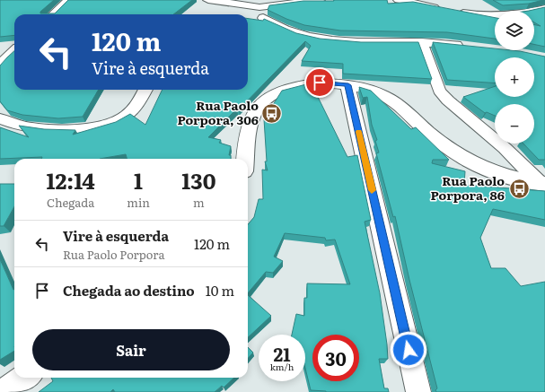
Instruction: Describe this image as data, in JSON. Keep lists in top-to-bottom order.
{
  "places": {
    "bus stop": ["Rua Paolo Porpora, 306", "Rua Paolo Porpora, 86"]
  },
  "page": {
    "map_buttons": ["+", "−"],
    "turn": ["120 m", "Vire à esquerda"],
    "eta": [
      "12:14",
      "Chegada",
      "1",
      "min",
      "130",
      "m"
    ],
    "list": [
      {
        "name": "Vire à esquerda",
        "note": "Rua Paolo Porpora",
        "value": "120 m"
      },
      {
        "name": "Chegada ao destino",
        "value": "10 m"
      }
    ],
    "buttons": "Sair",
    "speed": "21 km/h",
    "limit": "30"
  }
}
